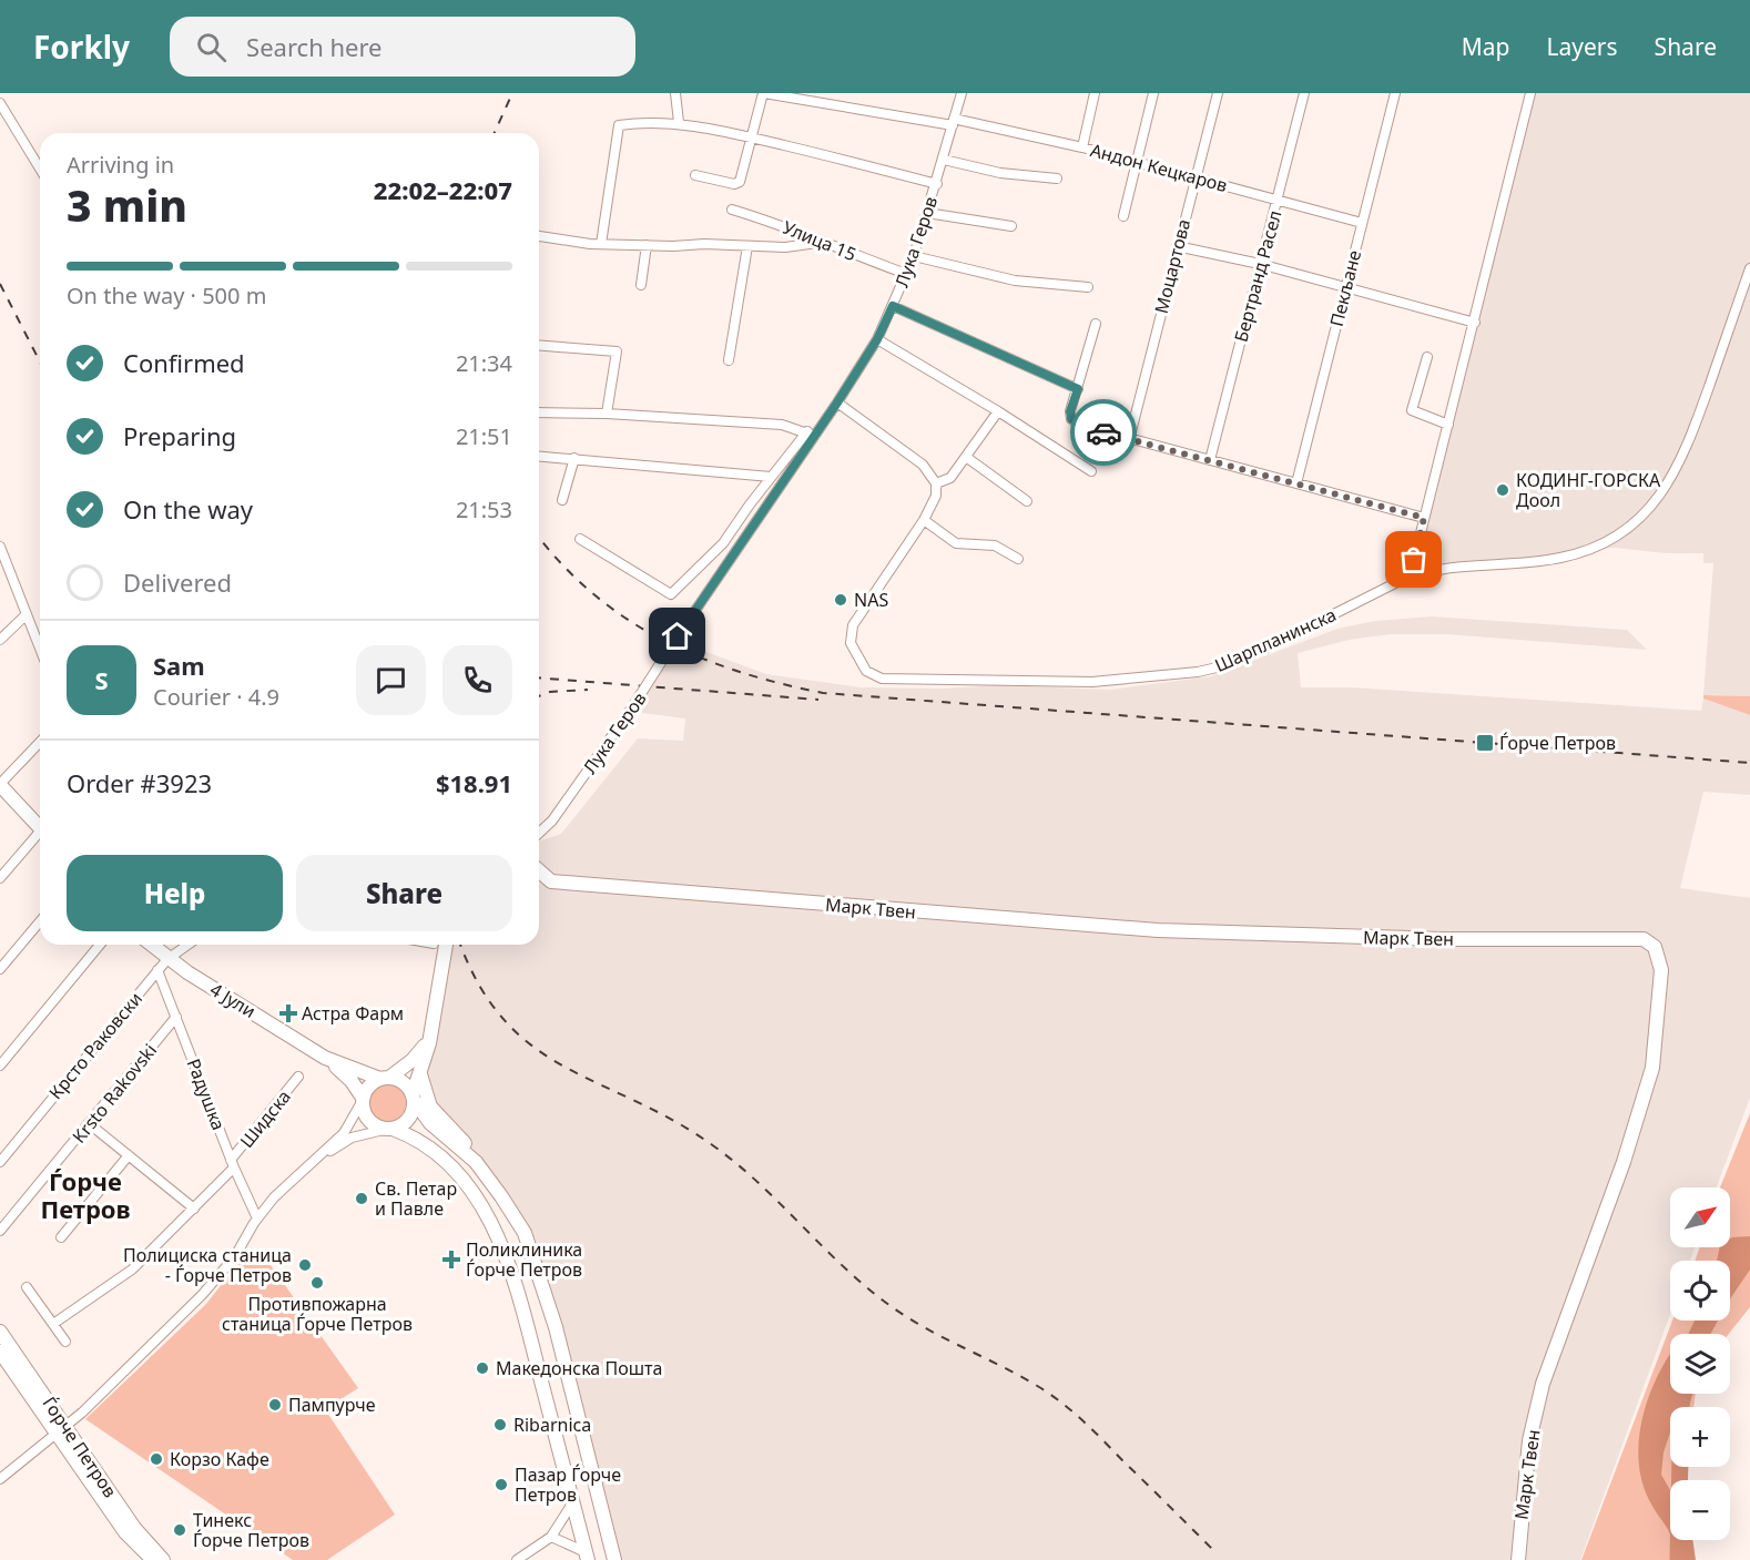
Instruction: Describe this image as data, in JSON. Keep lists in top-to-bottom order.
{
  "streets": {
    "street": [
      "Андон Кецкаров",
      "Улица 15",
      "Лука Геров",
      "Моцартова",
      "Бертранд Расел",
      "Пекљане",
      "Шарпланинска",
      "Марк Твен",
      "4 Јули",
      "Крсто Раковски",
      "Krsto Rakovski",
      "Радушка",
      "Шидска",
      "Ѓорче Петров"
    ]
  },
  "crossings": [
    ["Андон Кецкаров", "Лука Геров"],
    ["Андон Кецкаров", "Моцартова"],
    ["Андон Кецкаров", "Бертранд Расел"],
    ["Андон Кецкаров", "Пекљане"],
    ["Улица 15", "Лука Геров"],
    ["4 Јули", "Крсто Раковски"],
    ["Крсто Раковски", "Радушка"],
    ["Krsto Rakovski", "Радушка"],
    ["Радушка", "Шидска"]
  ],
  "districts": ["Ѓорче Петров"],
  "places": {
    "other": [
      "КОДИНГ-ГОРСКА Доол",
      "NAS",
      "Св. Петар и Павле",
      "Полициска станица - Ѓорче Петров",
      "Противпожарна станица Ѓорче Петров",
      "Македонска Пошта",
      "Пампурче",
      "Ribarnica",
      "Корзо Кафе",
      "Пазар Ѓорче Петров",
      "Тинекс Ѓорче Петров"
    ],
    "transit": ["Ѓорче Петров"],
    "health": ["Астра Фарм", "Поликлиника Ѓорче Петров"]
  },
  "north": "top right",
  "page": {
    "header": "Forkly",
    "search": "Search here",
    "nav": ["Map", "Layers", "Share"],
    "heading": ["3 min", "Arriving in", "22:02–22:07"],
    "panel": [
      "Sam",
      "Courier · 4.9",
      "Order #3923",
      "$18.91"
    ],
    "bar": "On the way · 500 m",
    "list": [
      ["Confirmed", "21:34"],
      ["Preparing", "21:51"],
      ["On the way", "21:53"],
      "Delivered"
    ],
    "round": "S",
    "buttons": ["Help", "Share"],
    "map_buttons": ["+", "−"]
  }
}
